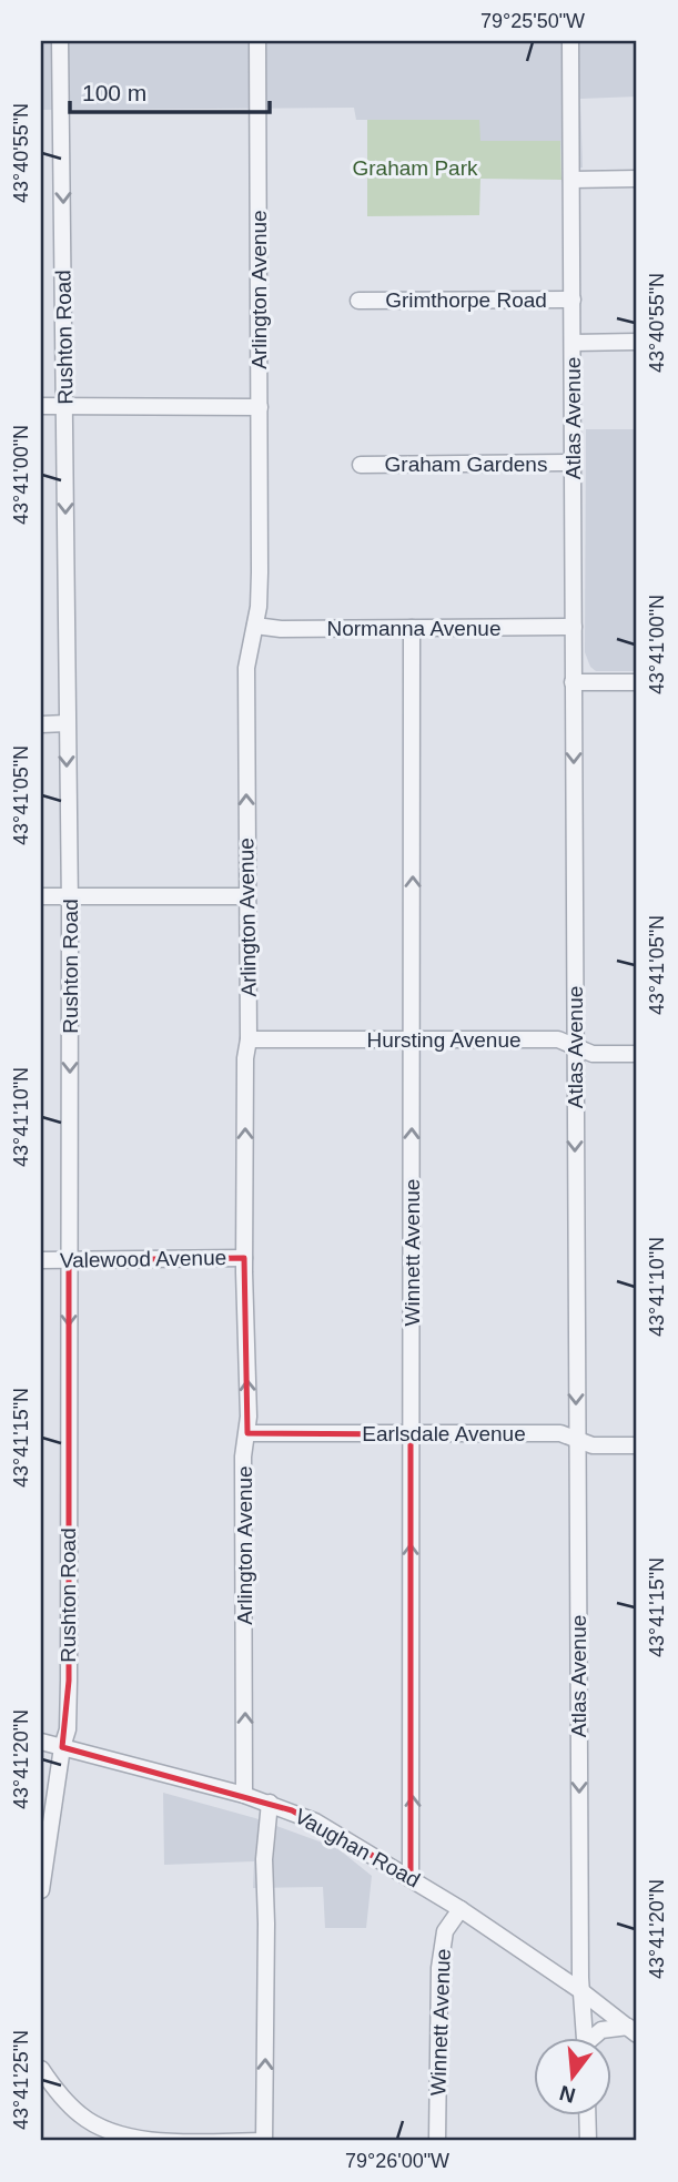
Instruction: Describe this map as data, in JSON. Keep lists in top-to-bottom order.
{
  "streets": {
    "street": [
      "Arlington Avenue",
      "Grimthorpe Road",
      "Rushton Road",
      "Atlas Avenue",
      "Graham Gardens",
      "Normanna Avenue",
      "Hursting Avenue",
      "Winnett Avenue",
      "Valewood Avenue",
      "Earlsdale Avenue",
      "Vaughan Road"
    ]
  },
  "crossings": [
    ["Arlington Avenue", "Normanna Avenue"],
    ["Arlington Avenue", "Hursting Avenue"],
    ["Arlington Avenue", "Valewood Avenue"],
    ["Arlington Avenue", "Earlsdale Avenue"],
    ["Arlington Avenue", "Vaughan Road"],
    ["Grimthorpe Road", "Atlas Avenue"],
    ["Rushton Road", "Valewood Avenue"],
    ["Rushton Road", "Vaughan Road"],
    ["Atlas Avenue", "Graham Gardens"],
    ["Atlas Avenue", "Normanna Avenue"],
    ["Atlas Avenue", "Hursting Avenue"],
    ["Atlas Avenue", "Earlsdale Avenue"],
    ["Atlas Avenue", "Vaughan Road"],
    ["Normanna Avenue", "Winnett Avenue"],
    ["Hursting Avenue", "Winnett Avenue"],
    ["Winnett Avenue", "Earlsdale Avenue"],
    ["Winnett Avenue", "Vaughan Road"]
  ],
  "one_way": [
    "Arlington Avenue",
    "Rushton Road",
    "Atlas Avenue",
    "Winnett Avenue"
  ],
  "parks": ["Graham Park"],
  "scale_bar": "100 m",
  "north": "bottom",
  "coordinates": [
    "79°25'50\"W",
    "43°40'55\"N",
    "43°41'00\"N",
    "43°41'05\"N",
    "43°41'10\"N",
    "43°41'15\"N",
    "43°41'20\"N",
    "43°41'25\"N",
    "79°26'00\"W"
  ]
}
